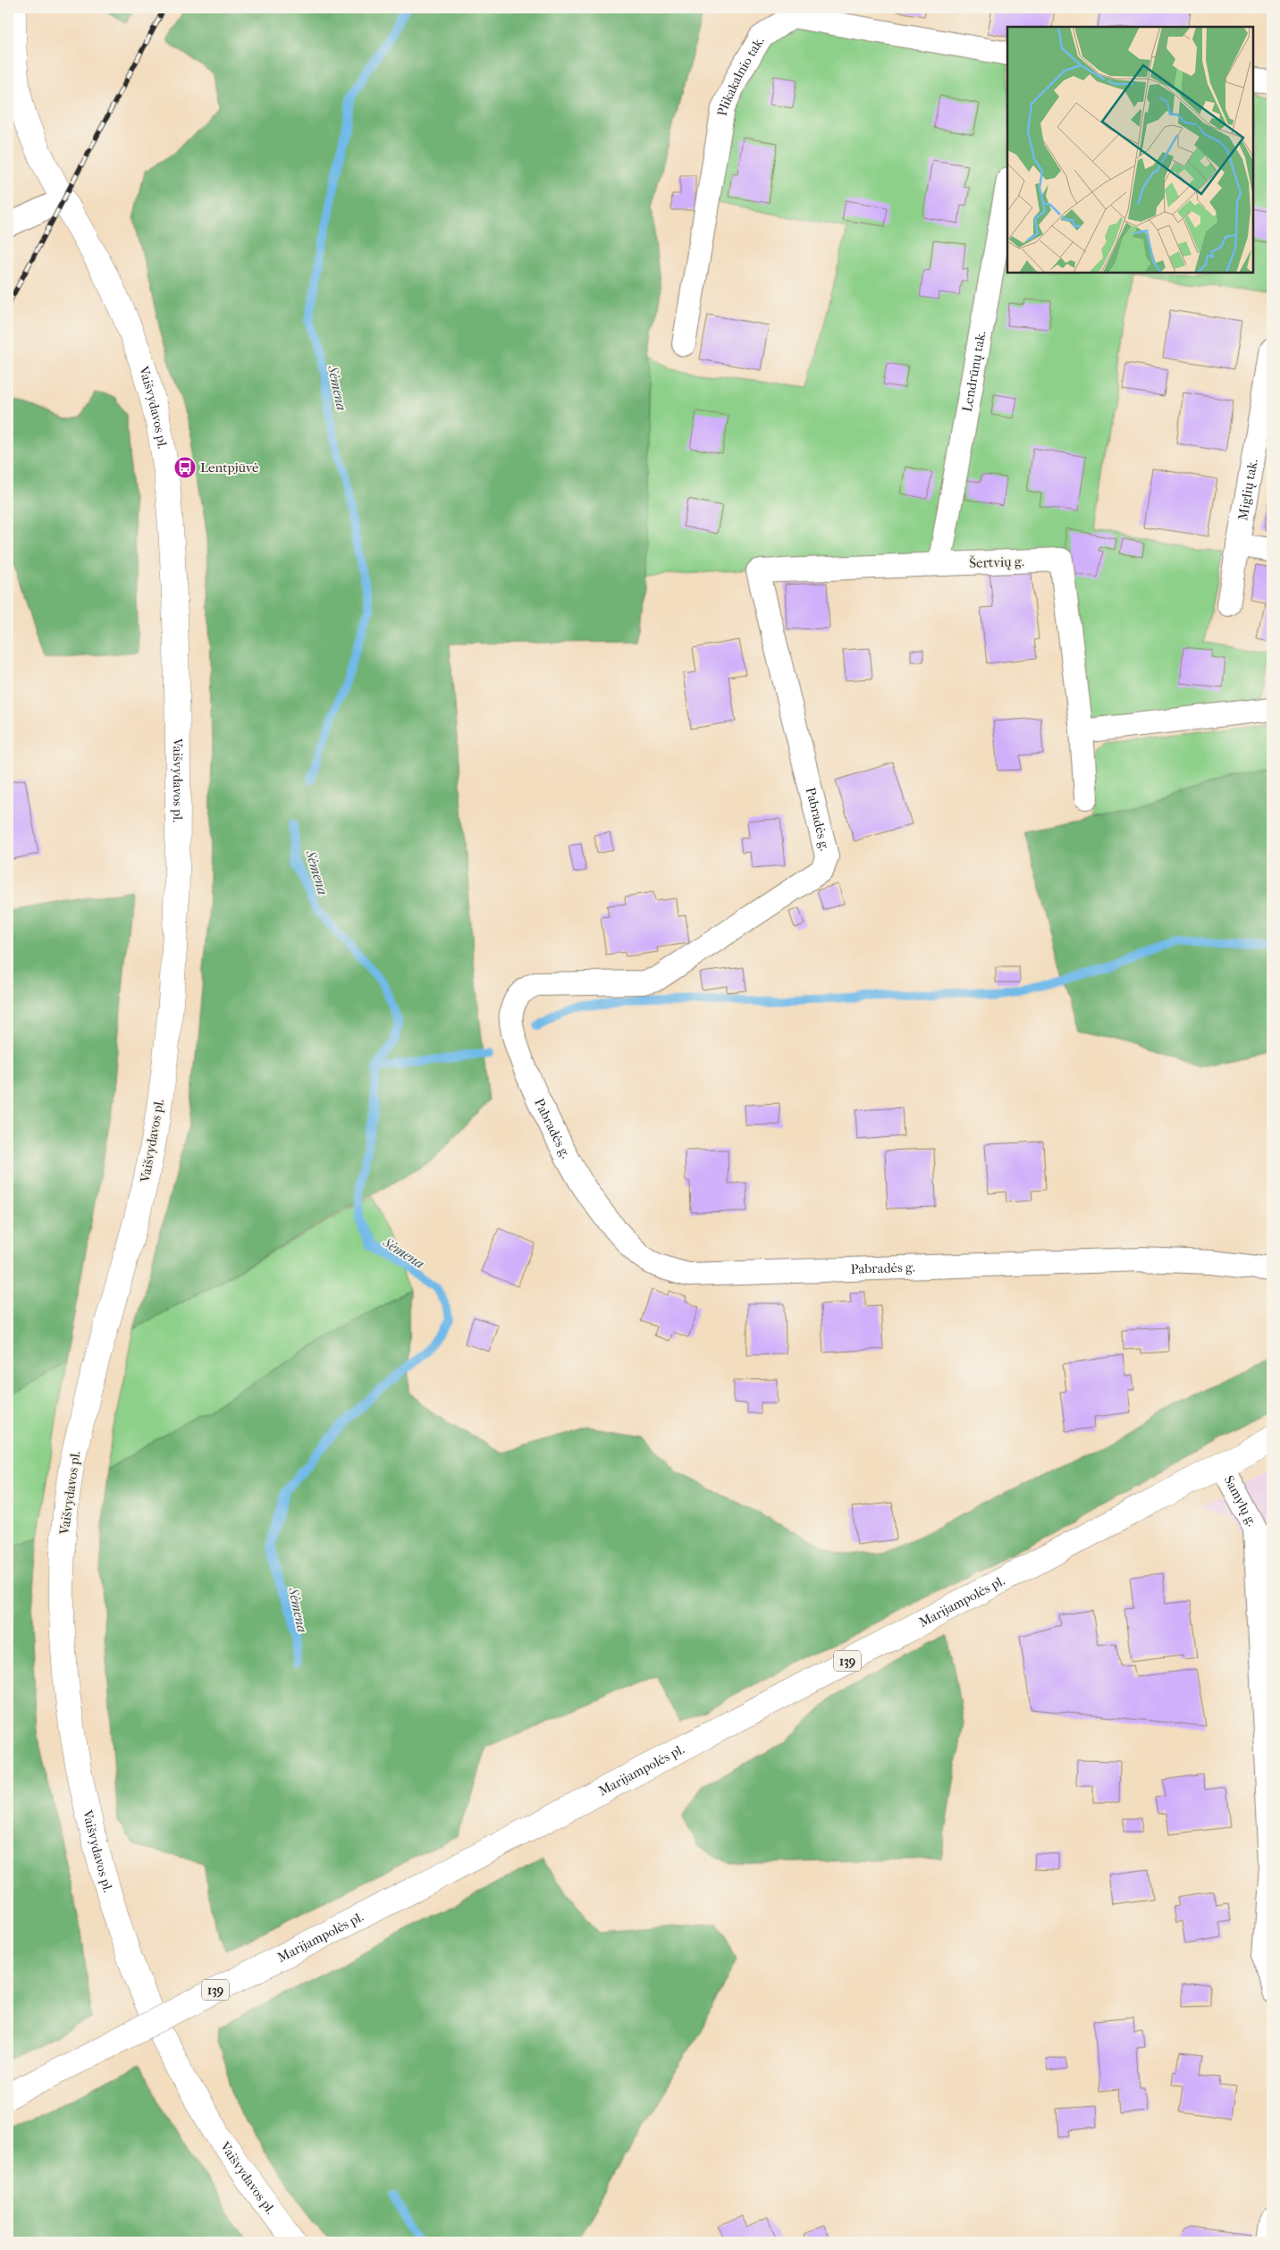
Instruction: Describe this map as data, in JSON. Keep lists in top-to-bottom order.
{
  "streets": {
    "main road": ["Vaišvydavos pl.", "Marijampolės pl.", "139"],
    "street": [
      "Plikakalnio tak.",
      "Lendrūnų tak.",
      "Miglių tak.",
      "Šertvių g.",
      "Pabradės g.",
      "Samylų g."
    ]
  },
  "crossings": [
    ["Lendrūnų tak.", "Šertvių g."],
    ["Šertvių g.", "Pabradės g."],
    ["Samylų g.", "Marijampolės pl."]
  ],
  "water": ["Sėmena"],
  "places": {
    "bus stop": ["Lentpjūvė"]
  }
}
